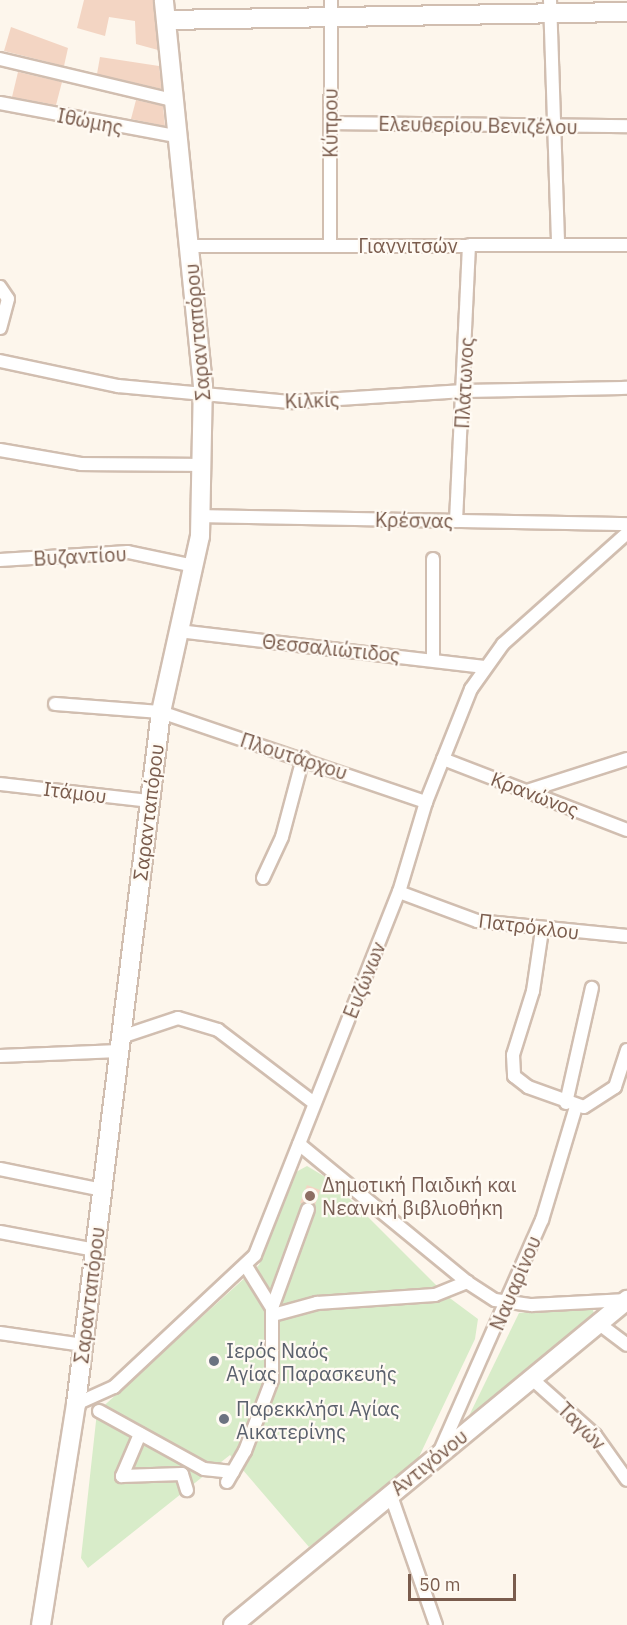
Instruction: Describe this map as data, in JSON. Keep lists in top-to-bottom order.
{
  "streets": {
    "street": [
      "Ιθώμης",
      "Κύπρου",
      "Ελευθερίου Βενιζέλου",
      "Γιαννιτσών",
      "Σαρανταπόρου",
      "Πλάτωνος",
      "Κιλκίς",
      "Κρέσνας",
      "Βυζαντίου",
      "Θεσσαλιώτιδος",
      "Πλουτάρχου",
      "Ιτάμου",
      "Κρανώνος",
      "Πατρόκλου",
      "Ευζώνων",
      "Ναυαρίνου",
      "Ταγών",
      "Αντιγόνου"
    ]
  },
  "crossings": [
    ["Ιθώμης", "Σαρανταπόρου"],
    ["Κύπρου", "Ελευθερίου Βενιζέλου"],
    ["Κύπρου", "Γιαννιτσών"],
    ["Γιαννιτσών", "Σαρανταπόρου"],
    ["Γιαννιτσών", "Πλάτωνος"],
    ["Σαρανταπόρου", "Κιλκίς"],
    ["Σαρανταπόρου", "Κρέσνας"],
    ["Σαρανταπόρου", "Βυζαντίου"],
    ["Σαρανταπόρου", "Θεσσαλιώτιδος"],
    ["Σαρανταπόρου", "Πλουτάρχου"],
    ["Σαρανταπόρου", "Ιτάμου"],
    ["Σαρανταπόρου", "Ευζώνων"],
    ["Πλάτωνος", "Κιλκίς"],
    ["Πλάτωνος", "Κρέσνας"],
    ["Θεσσαλιώτιδος", "Ευζώνων"],
    ["Πλουτάρχου", "Ευζώνων"],
    ["Κρανώνος", "Ευζώνων"],
    ["Πατρόκλου", "Ευζώνων"],
    ["Ναυαρίνου", "Αντιγόνου"],
    ["Ταγών", "Αντιγόνου"]
  ],
  "places": ["Δημοτική Παιδική και Νεανική βιβλιοθήκη", "Ιερός Ναός Αγίας Παρασκευής", "Παρεκκλήσι Αγίας Αικατερίνης"],
  "scale_bar": "50 m"
}
